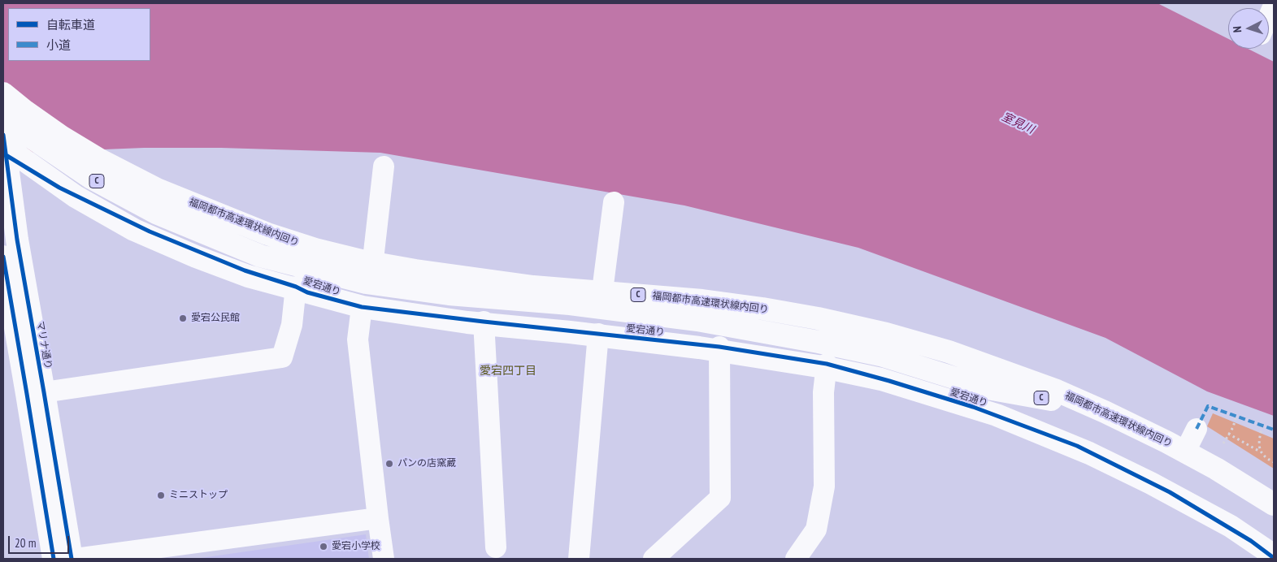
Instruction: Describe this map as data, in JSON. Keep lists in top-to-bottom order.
{
  "streets": {
    "main road": [
      "C",
      "福岡都市高速環状線内回り",
      "愛宕通り",
      "マリナ通り"
    ]
  },
  "crossings": [
    ["C", "愛宕通り"],
    ["C", "マリナ通り"],
    ["愛宕通り", "マリナ通り"]
  ],
  "districts": ["愛宕四丁目"],
  "water": ["室見川"],
  "places": [
    "愛宕公民館",
    "パンの店窯蔵",
    "ミニストップ",
    "愛宕小学校"
  ],
  "legend": ["自転車道", "小道"],
  "scale_bar": "20 m",
  "north": "left"
}
